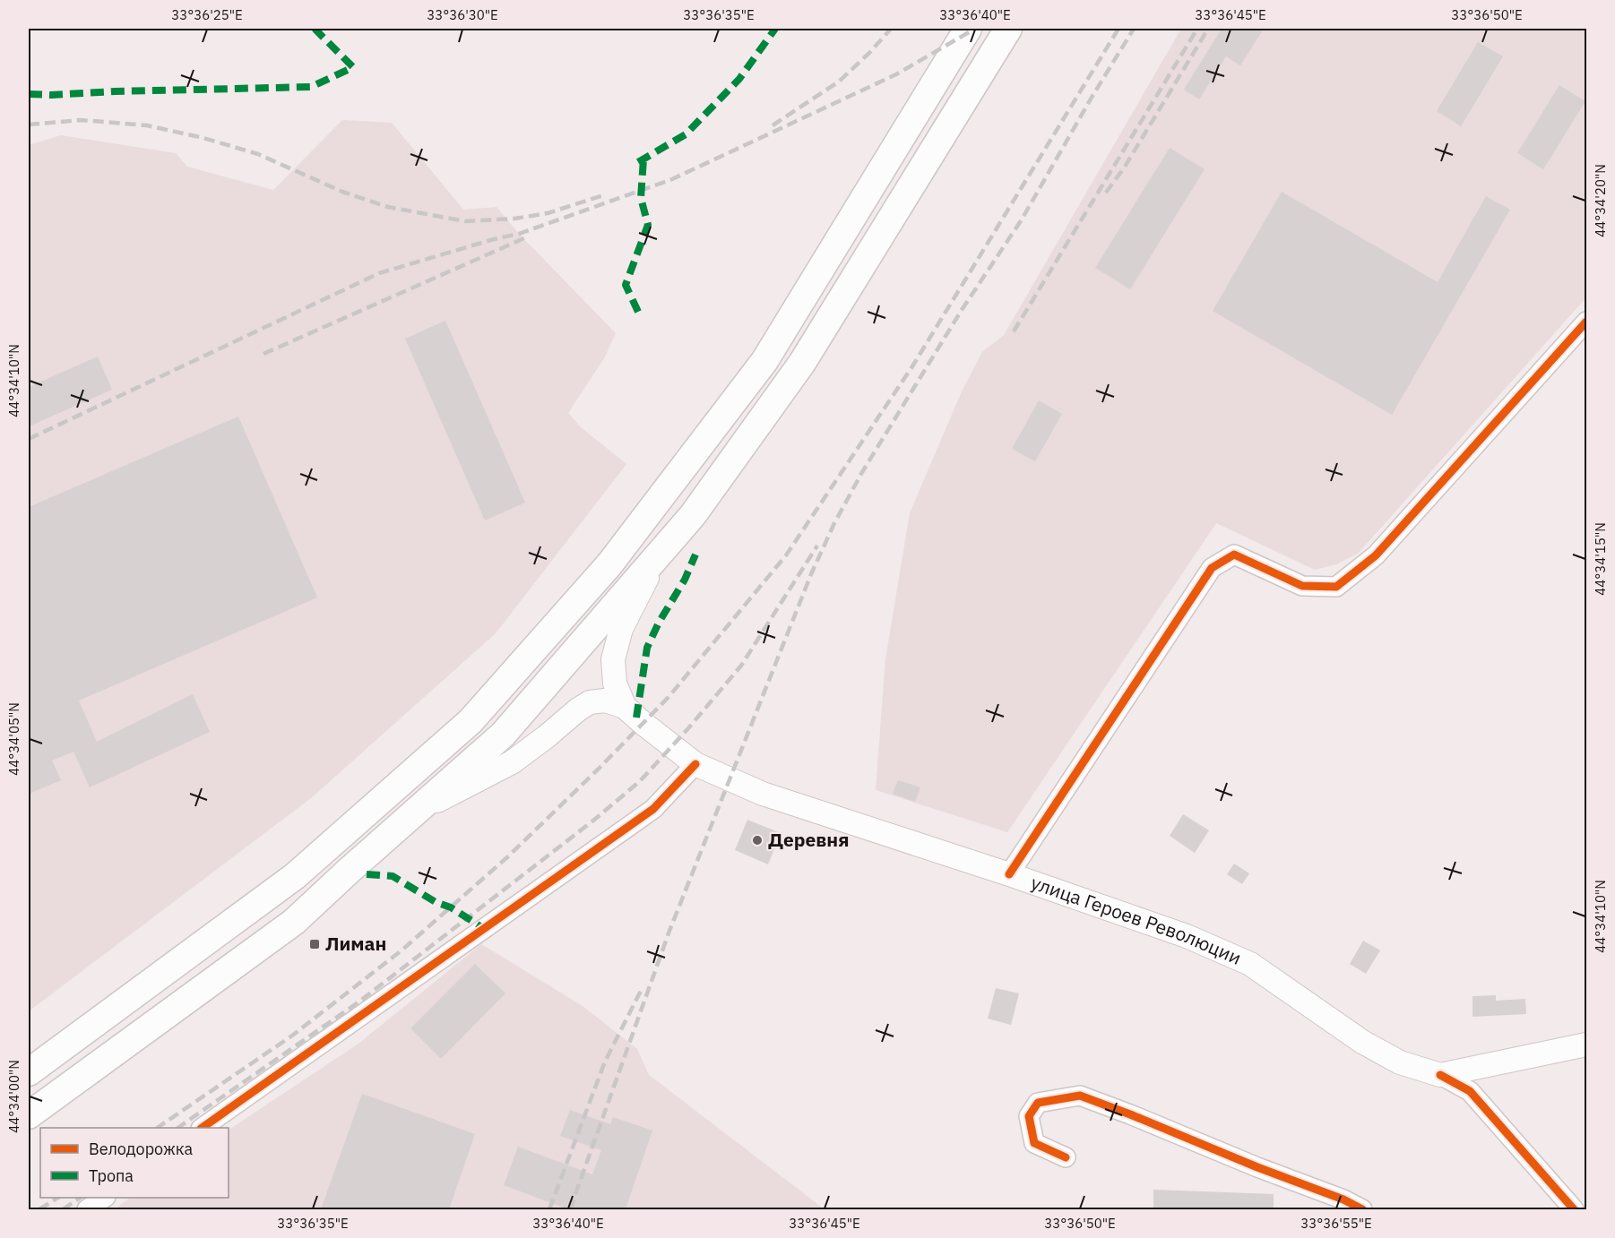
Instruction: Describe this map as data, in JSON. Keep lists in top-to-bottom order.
{
  "streets": {
    "main road": ["улица Героев Революции"]
  },
  "places": {
    "other": ["Деревня"],
    "transit": ["Лиман"]
  },
  "legend": ["Велодорожка", "Тропа"],
  "coordinates": [
    "33°36'25\"E",
    "33°36'30\"E",
    "33°36'35\"E",
    "33°36'40\"E",
    "33°36'45\"E",
    "33°36'50\"E",
    "44°34'20\"N",
    "44°34'10\"N",
    "44°34'15\"N",
    "44°34'05\"N",
    "44°34'00\"N",
    "33°36'55\"E"
  ]
}
